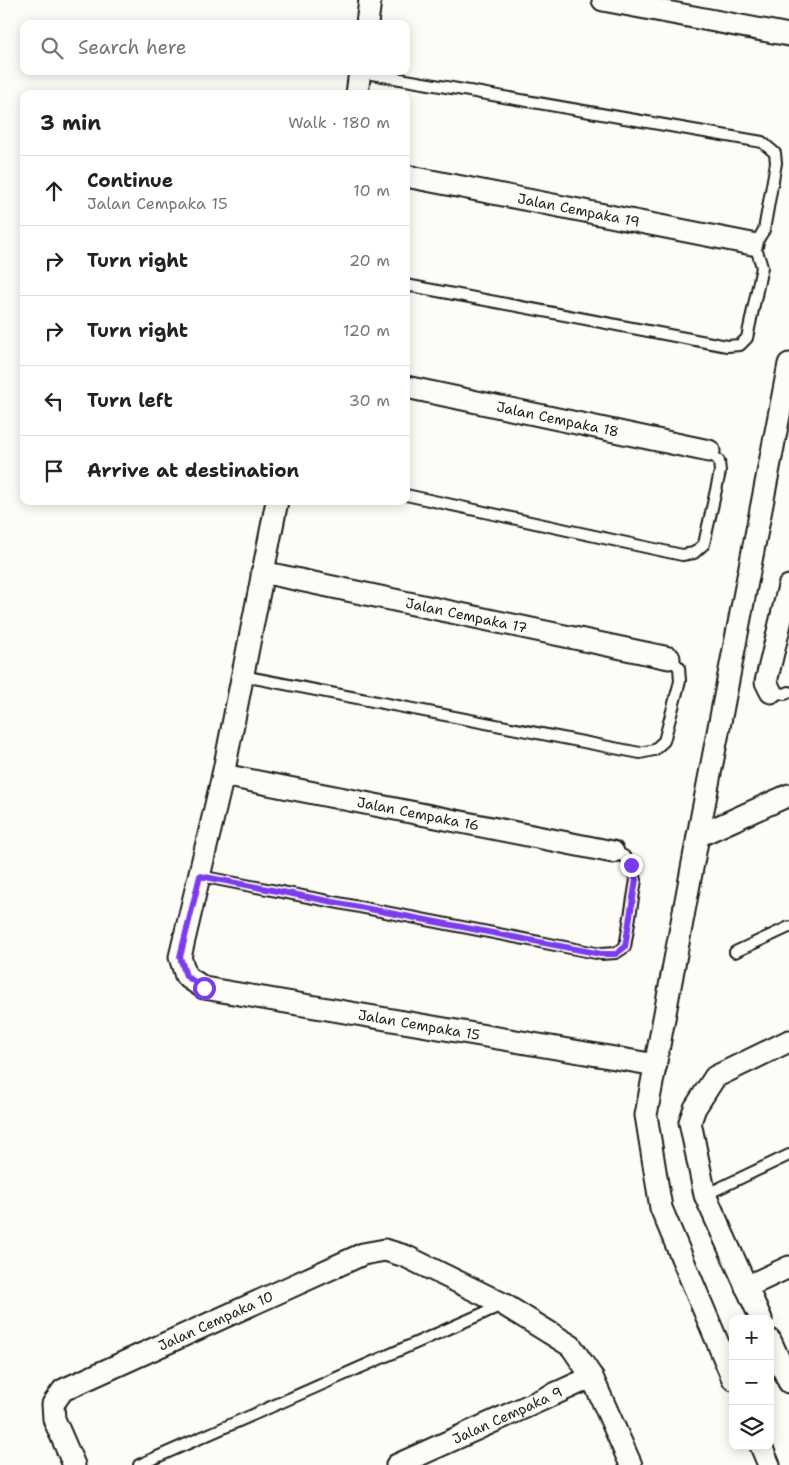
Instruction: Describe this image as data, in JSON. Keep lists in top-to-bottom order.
{
  "streets": {
    "street": [
      "Jalan Cempaka 19",
      "Jalan Cempaka 18",
      "Jalan Cempaka 17",
      "Jalan Cempaka 16",
      "Jalan Cempaka 15",
      "Jalan Cempaka 10",
      "Jalan Cempaka 9"
    ]
  },
  "page": {
    "search": "Search here",
    "heading": ["3 min", "Walk · 180 m"],
    "list": [
      ["Continue", "Jalan Cempaka 15", "10 m"],
      ["Turn right", "20 m"],
      ["Turn right", "120 m"],
      ["Turn left", "30 m"],
      "Arrive at destination"
    ],
    "map_buttons": ["+", "−"]
  }
}
